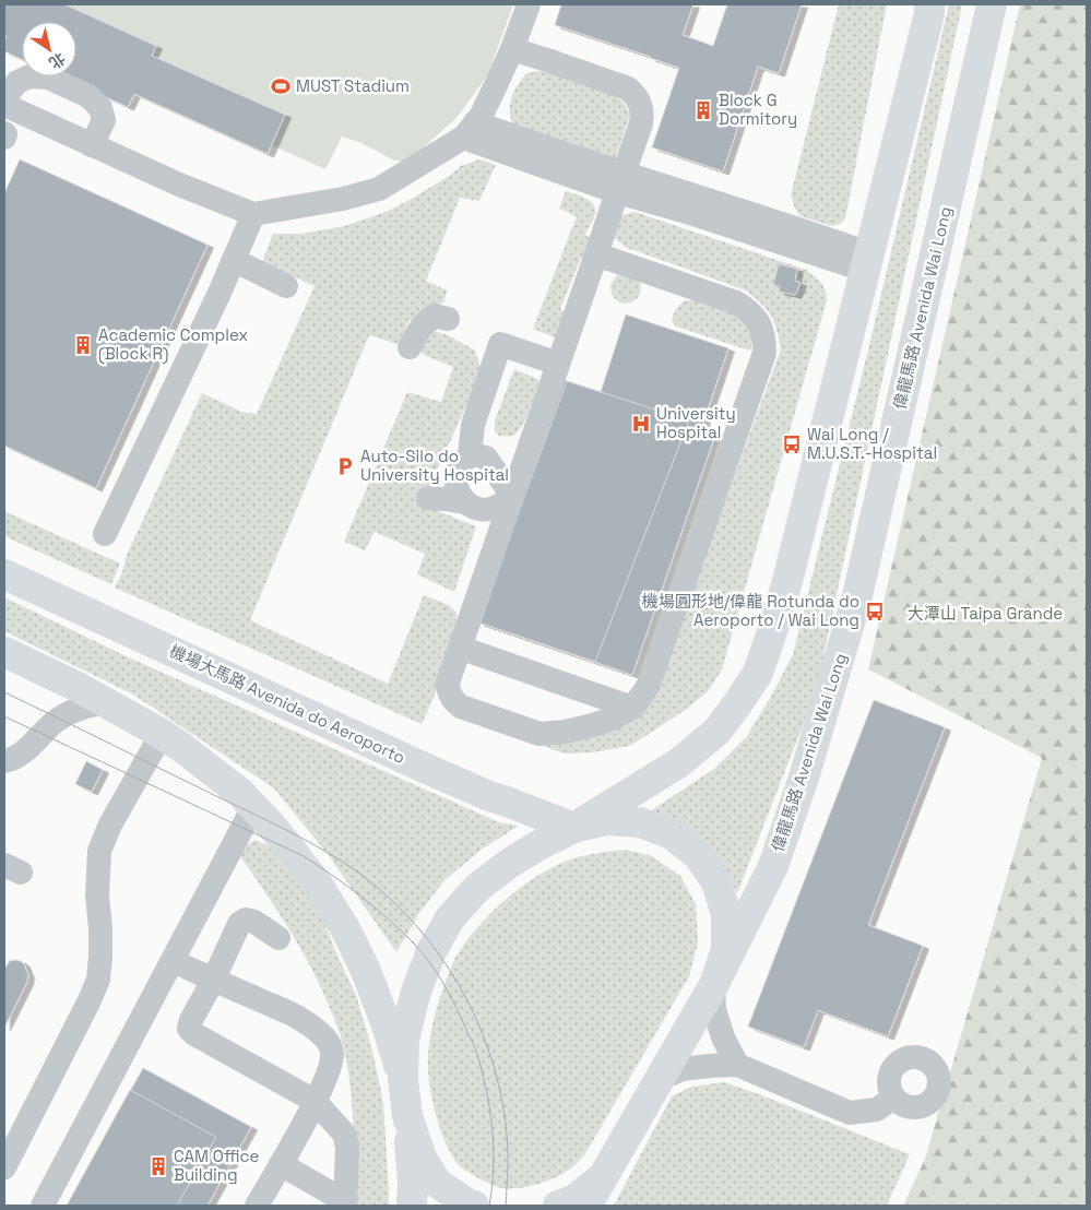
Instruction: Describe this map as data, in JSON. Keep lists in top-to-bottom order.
{
  "streets": {
    "main road": ["偉龍馬路 Avenida Wai Long", "機場大馬路 Avenida do Aeroporto"]
  },
  "parks": ["大潭山 Taipa Grande"],
  "places": {
    "sports": ["MUST Stadium"],
    "building": ["Block G Dormitory", "Academic Complex (Block R)", "CAM Office Building"],
    "hospital": ["University Hospital"],
    "bus stop": ["Wai Long / M.U.S.T.-Hospital", "機場圓形地/偉龍 Rotunda do Aeroporto / Wai Long"],
    "parking": ["Auto-Silo do University Hospital"]
  },
  "north": "bottom right"
}
